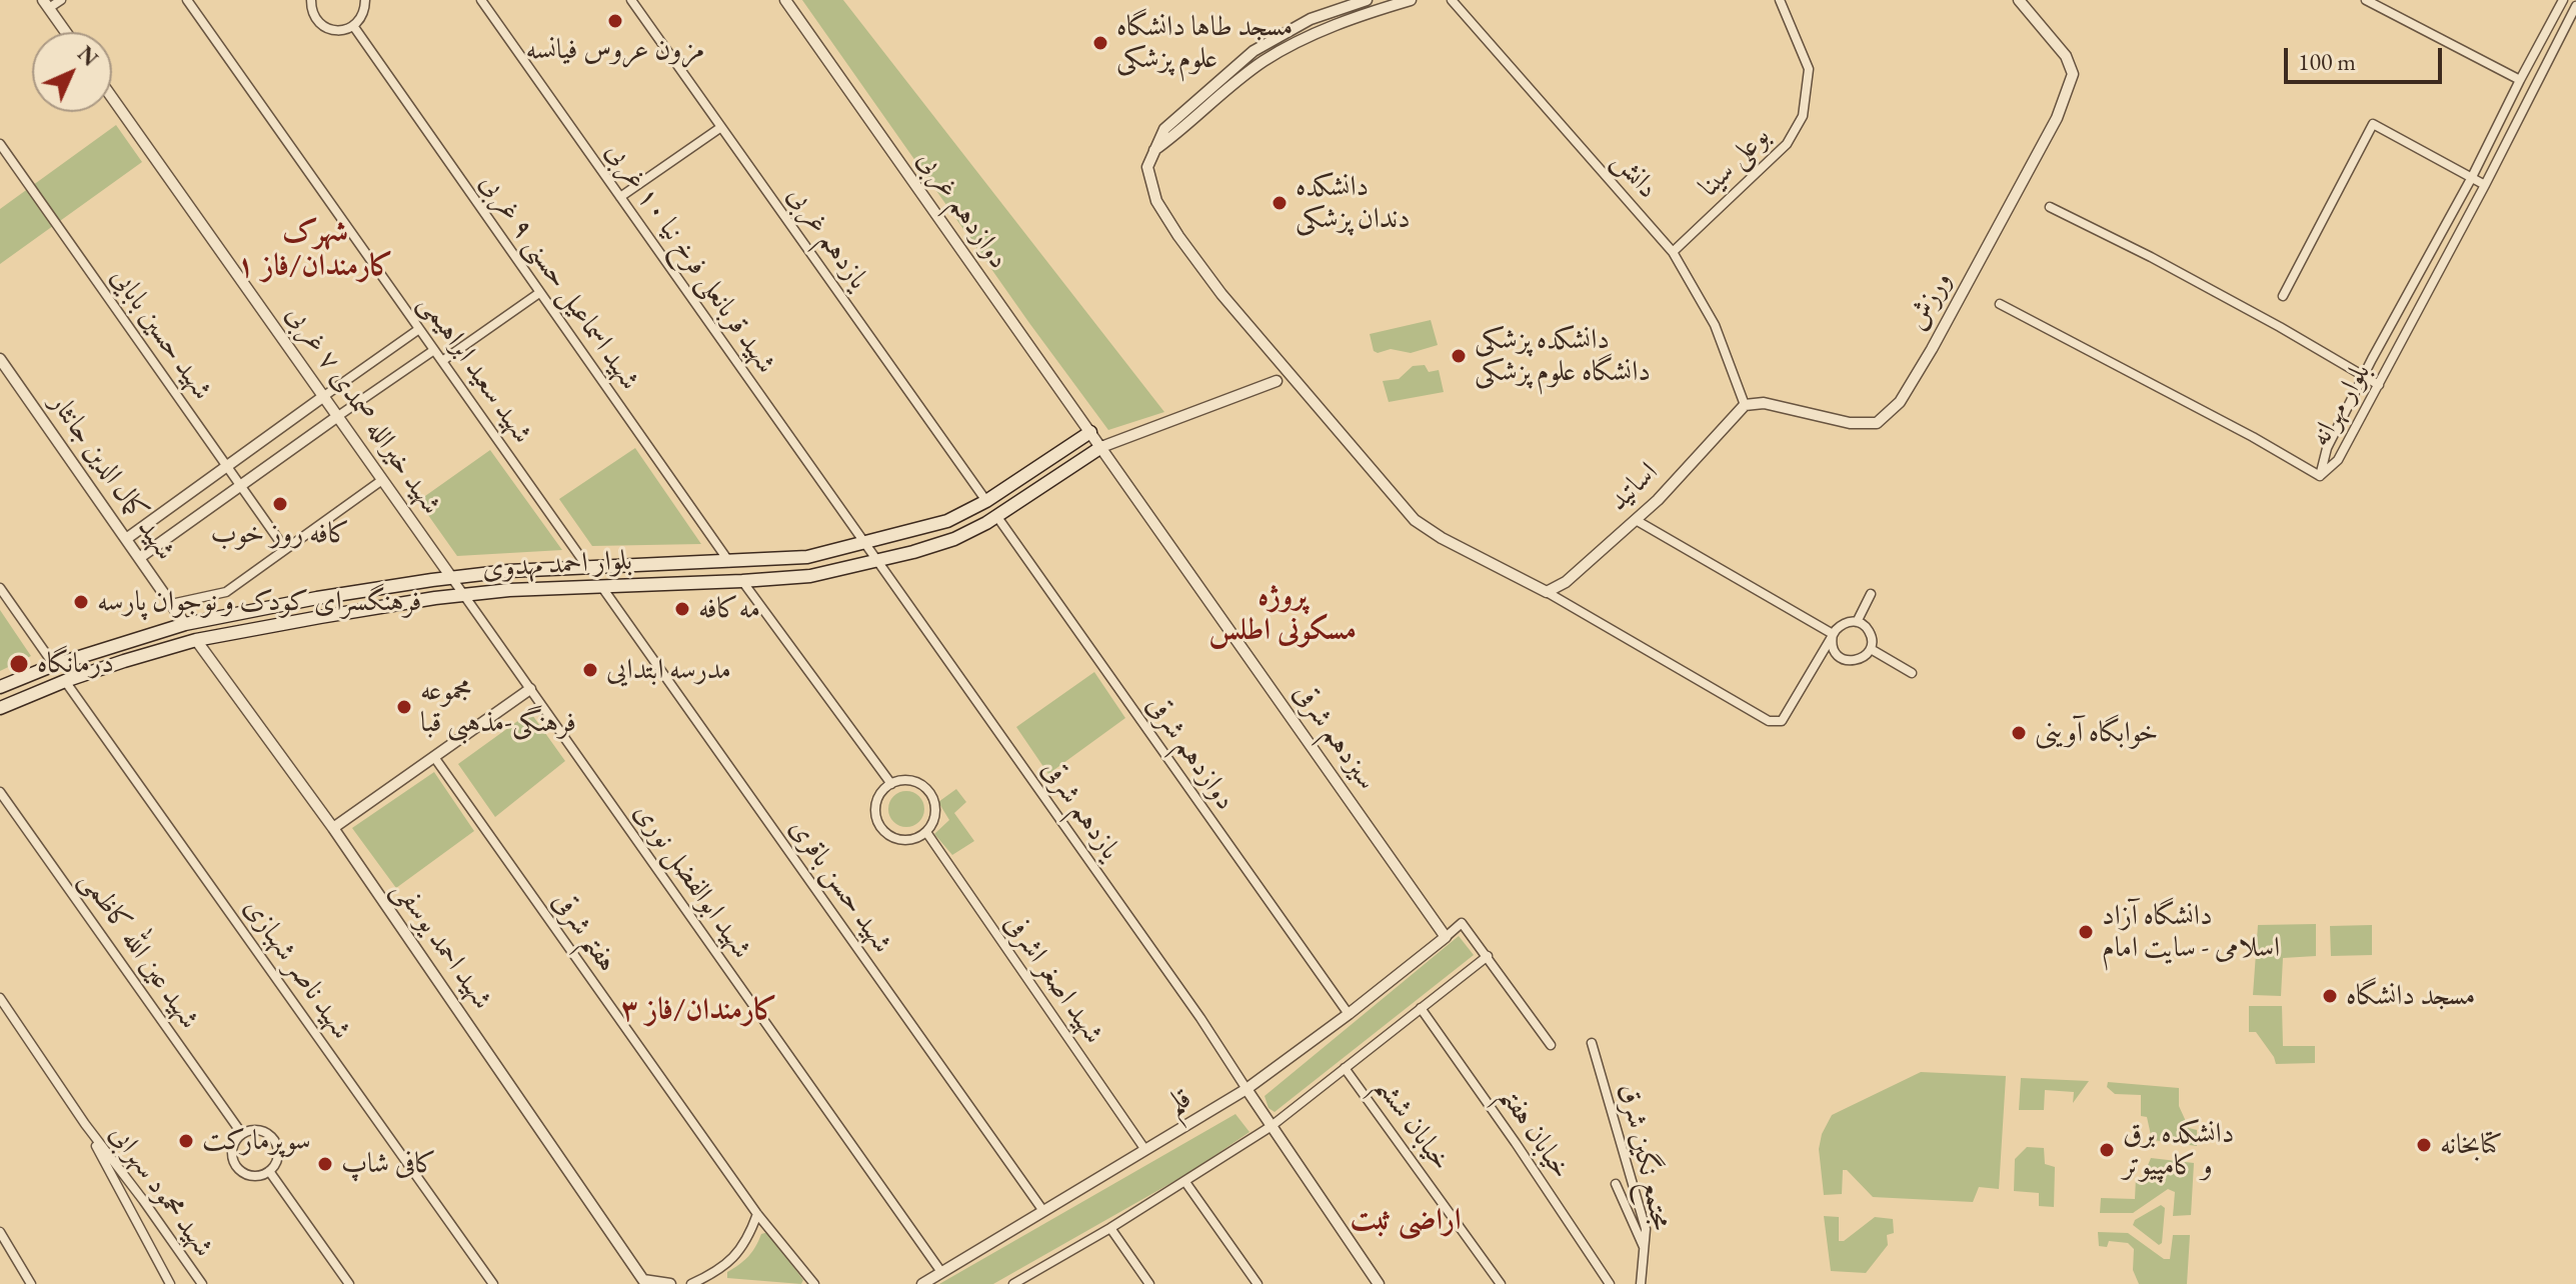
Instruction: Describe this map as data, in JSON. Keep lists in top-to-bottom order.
{
  "streets": {
    "main road": ["بلوار احمد مهدوی"],
    "street": [
      "بوعلی سینا",
      "دانش",
      "دوازدهم غربی",
      "یازدهم غربی",
      "شهید قربانعلی فرخ نیا ۱۰ غربی",
      "شهید اسماعیل حسنی ۹ غربی",
      "ورزش",
      "شهید حسین بابایی",
      "شهید سعید ابراهیمی",
      "بلوار مهرانه",
      "شهید خیرالله صمدی ۷ غربی",
      "شهید کمال الدین جانثار",
      "اساتید",
      "سیزدهم شرقی",
      "دوازدهم شرقی",
      "یازدهم شرقی",
      "شهید ابوالفضل نوری",
      "شهید حسن باقری",
      "هفتم شرقی",
      "شهید احمد یوسفی",
      "شهید عین الله کاظمی",
      "شهید ناصر شهبازی",
      "شهید اصغر اشرفی",
      "قلم",
      "خیابان ششم",
      "خیابان هفتم",
      "مجتمع نگین شرق",
      "شهید محمود سهرابی"
    ]
  },
  "crossings": [
    ["بوعلی سینا", "دانش"],
    ["دانش", "ورزش"],
    ["دانش", "اساتید"],
    ["دوازدهم غربی", "بلوار احمد مهدوی"],
    ["دوازدهم غربی", "سیزدهم شرقی"],
    ["یازدهم غربی", "بلوار احمد مهدوی"],
    ["شهید قربانعلی فرخ نیا ۱۰ غربی", "بلوار احمد مهدوی"],
    ["شهید قربانعلی فرخ نیا ۱۰ غربی", "یازدهم شرقی"],
    ["شهید اسماعیل حسنی ۹ غربی", "بلوار احمد مهدوی"],
    ["ورزش", "اساتید"],
    ["شهید سعید ابراهیمی", "بلوار احمد مهدوی"],
    ["شهید خیرالله صمدی ۷ غربی", "بلوار احمد مهدوی"],
    ["شهید خیرالله صمدی ۷ غربی", "شهید ابوالفضل نوری"],
    ["شهید کمال الدین جانثار", "بلوار احمد مهدوی"],
    ["بلوار احمد مهدوی", "سیزدهم شرقی"],
    ["بلوار احمد مهدوی", "دوازدهم شرقی"],
    ["بلوار احمد مهدوی", "یازدهم شرقی"],
    ["بلوار احمد مهدوی", "شهید ابوالفضل نوری"],
    ["بلوار احمد مهدوی", "شهید حسن باقری"],
    ["بلوار احمد مهدوی", "شهید احمد یوسفی"],
    ["بلوار احمد مهدوی", "شهید ناصر شهبازی"],
    ["سیزدهم شرقی", "قلم"],
    ["دوازدهم شرقی", "قلم"],
    ["یازدهم شرقی", "قلم"],
    ["شهید ابوالفضل نوری", "قلم"],
    ["شهید حسن باقری", "قلم"],
    ["شهید اصغر اشرفی", "قلم"]
  ],
  "districts": [
    "شهرک کارمندان/فاز ۱",
    "پروژه مسکونی اطلس",
    "کارمندان/فاز ۳",
    "اراضی ثبت"
  ],
  "places": [
    "مزون عروس فیانسه",
    "مسجد طاها دانشگاه علوم پزشکی",
    "دانشکده دندان پزشکی",
    "دانشکده پزشکی دانشگاه علوم پزشکی",
    "کافه روز خوب",
    "فرهنگسرای کودک و نوجوان پارسه",
    "مه‌کافه",
    "درمانگاه",
    "مدرسه ابتدایی",
    "مجموعه فرهنگی-مذهبی قبا",
    "خوابگاه آوینی",
    "دانشگاه آزاد اسلامی - سایت امام",
    "مسجد دانشگاه",
    "سوپرمارکت",
    "کتابخانه",
    "دانشکده برق و کامپیوتر",
    "کافی شاپ"
  ],
  "scale_bar": "100 m",
  "north": "top right"
}
